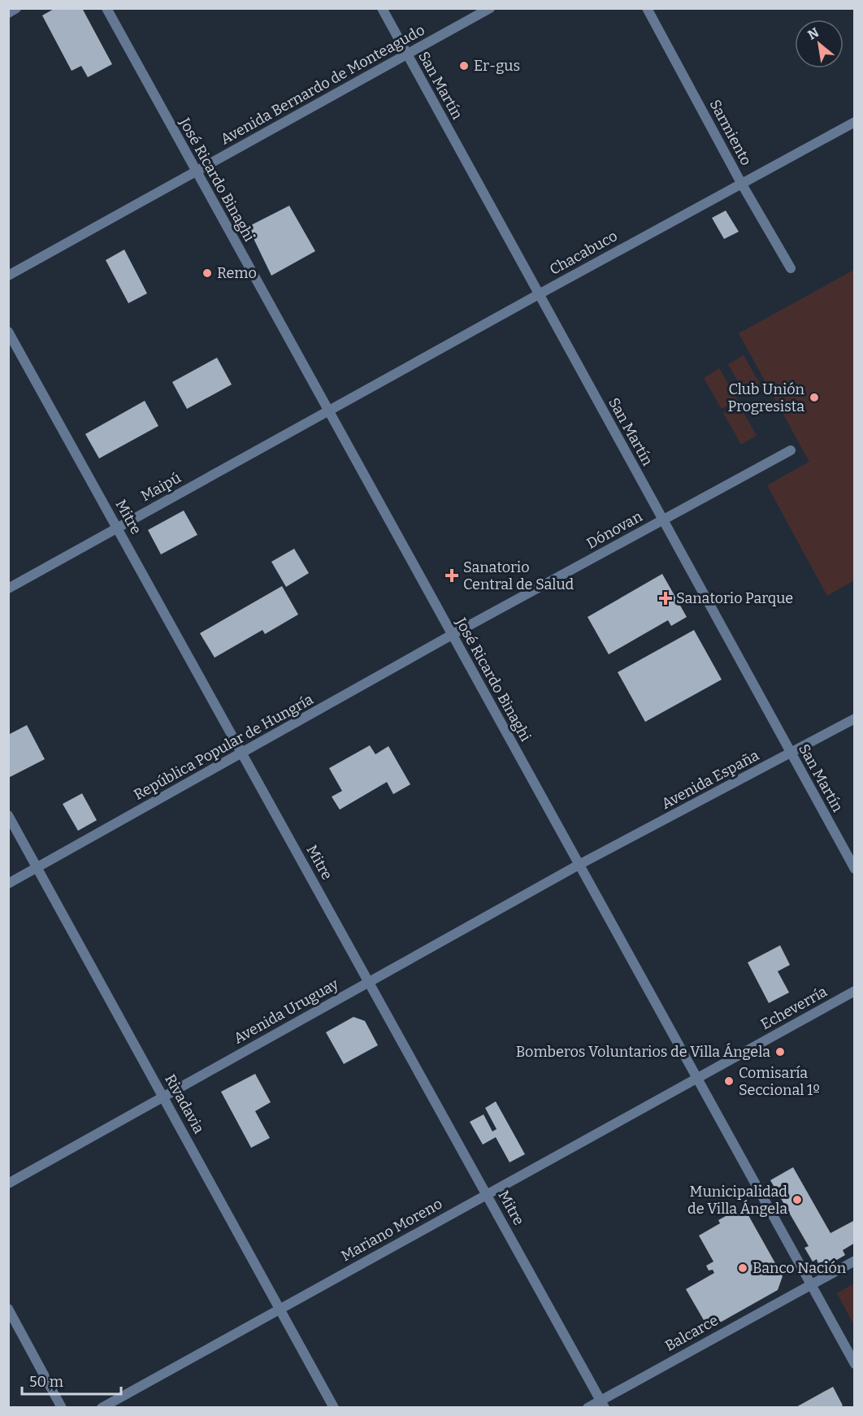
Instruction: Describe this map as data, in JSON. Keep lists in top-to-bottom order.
{
  "streets": {
    "street": [
      "Avenida Bernardo de Monteagudo",
      "San Martín",
      "Sarmiento",
      "José Ricardo Binaghi",
      "Chacabuco",
      "Maipú",
      "Mitre",
      "Dónovan",
      "República Popular de Hungría",
      "Avenida España",
      "Echeverría",
      "Avenida Uruguay",
      "Rivadavia",
      "Mariano Moreno",
      "Balcarce"
    ]
  },
  "crossings": [
    ["Avenida Bernardo de Monteagudo", "San Martín"],
    ["Avenida Bernardo de Monteagudo", "José Ricardo Binaghi"],
    ["San Martín", "Chacabuco"],
    ["San Martín", "Dónovan"],
    ["San Martín", "Avenida España"],
    ["Sarmiento", "Chacabuco"],
    ["José Ricardo Binaghi", "Chacabuco"],
    ["José Ricardo Binaghi", "Maipú"],
    ["José Ricardo Binaghi", "Dónovan"],
    ["José Ricardo Binaghi", "República Popular de Hungría"],
    ["José Ricardo Binaghi", "Avenida España"],
    ["José Ricardo Binaghi", "Echeverría"],
    ["José Ricardo Binaghi", "Avenida Uruguay"],
    ["José Ricardo Binaghi", "Mariano Moreno"],
    ["José Ricardo Binaghi", "Balcarce"],
    ["Chacabuco", "Maipú"],
    ["Maipú", "Mitre"],
    ["Mitre", "República Popular de Hungría"],
    ["Mitre", "Avenida Uruguay"],
    ["Mitre", "Mariano Moreno"],
    ["Mitre", "Balcarce"],
    ["Dónovan", "República Popular de Hungría"],
    ["República Popular de Hungría", "Rivadavia"],
    ["Avenida España", "Avenida Uruguay"],
    ["Echeverría", "Mariano Moreno"],
    ["Avenida Uruguay", "Rivadavia"],
    ["Rivadavia", "Mariano Moreno"]
  ],
  "places": {
    "other": [
      "Er-gus",
      "Remo",
      "Club Unión Progresista",
      "Bomberos Voluntarios de Villa Ángela",
      "Comisaría Seccional 1º",
      "Municipalidad de Villa Ángela",
      "Banco Nación"
    ],
    "health": ["Sanatorio Central de Salud", "Sanatorio Parque"]
  },
  "scale_bar": "50 m",
  "north": "top left"
}
